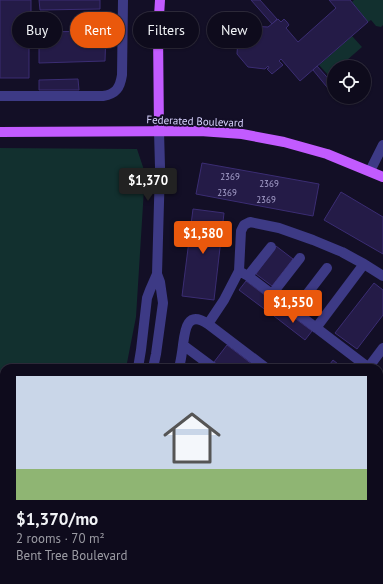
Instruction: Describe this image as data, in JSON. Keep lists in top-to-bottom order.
{
  "streets": {
    "main road": ["Federated Boulevard"]
  },
  "house_numbers": [
    "2369",
    "2369",
    "2369",
    "2369"
  ],
  "page": {
    "chip": [
      "Buy",
      "Rent",
      "Filters",
      "New"
    ],
    "price": ["$1,370", "$1,580", "$1,550"],
    "list": [
      {
        "name": "$1,370/mo",
        "note": "2 rooms · 70 m² · Bent Tree Boulevard"
      }
    ]
  }
}
